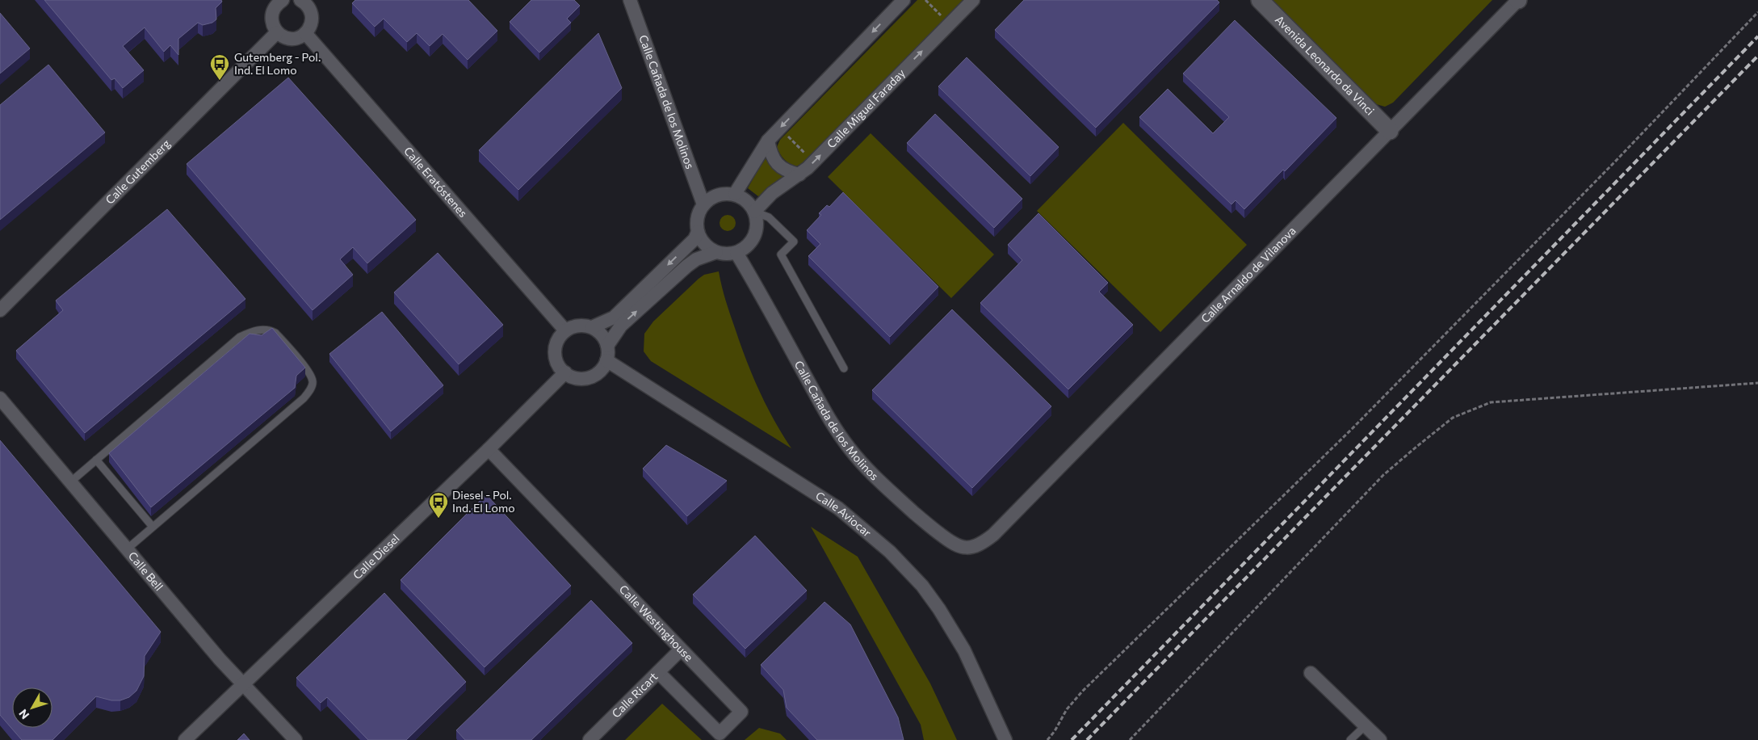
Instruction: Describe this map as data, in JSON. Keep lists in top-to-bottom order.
{
  "streets": {
    "street": [
      "Avenida Leonardo da Vinci",
      "Calle Cañada de los Molinos",
      "Calle Miguel Faraday",
      "Calle Gutemberg",
      "Calle Eratóstenes",
      "Calle Arnaldo de Vilanova",
      "Calle Aviocar",
      "Calle Diesel",
      "Calle Bell",
      "Calle Westinghouse",
      "Calle Ricart"
    ]
  },
  "crossings": [
    ["Avenida Leonardo da Vinci", "Calle Arnaldo de Vilanova"],
    ["Calle Cañada de los Molinos", "Calle Miguel Faraday"],
    ["Calle Cañada de los Molinos", "Calle Arnaldo de Vilanova"],
    ["Calle Eratóstenes", "Calle Aviocar"],
    ["Calle Eratóstenes", "Calle Diesel"],
    ["Calle Aviocar", "Calle Diesel"],
    ["Calle Diesel", "Calle Bell"],
    ["Calle Diesel", "Calle Westinghouse"],
    ["Calle Westinghouse", "Calle Ricart"]
  ],
  "places": {
    "bus stop": ["Gutemberg - Pol. Ind. El Lomo", "Diesel - Pol. Ind. El Lomo"]
  },
  "north": "bottom left"
}
